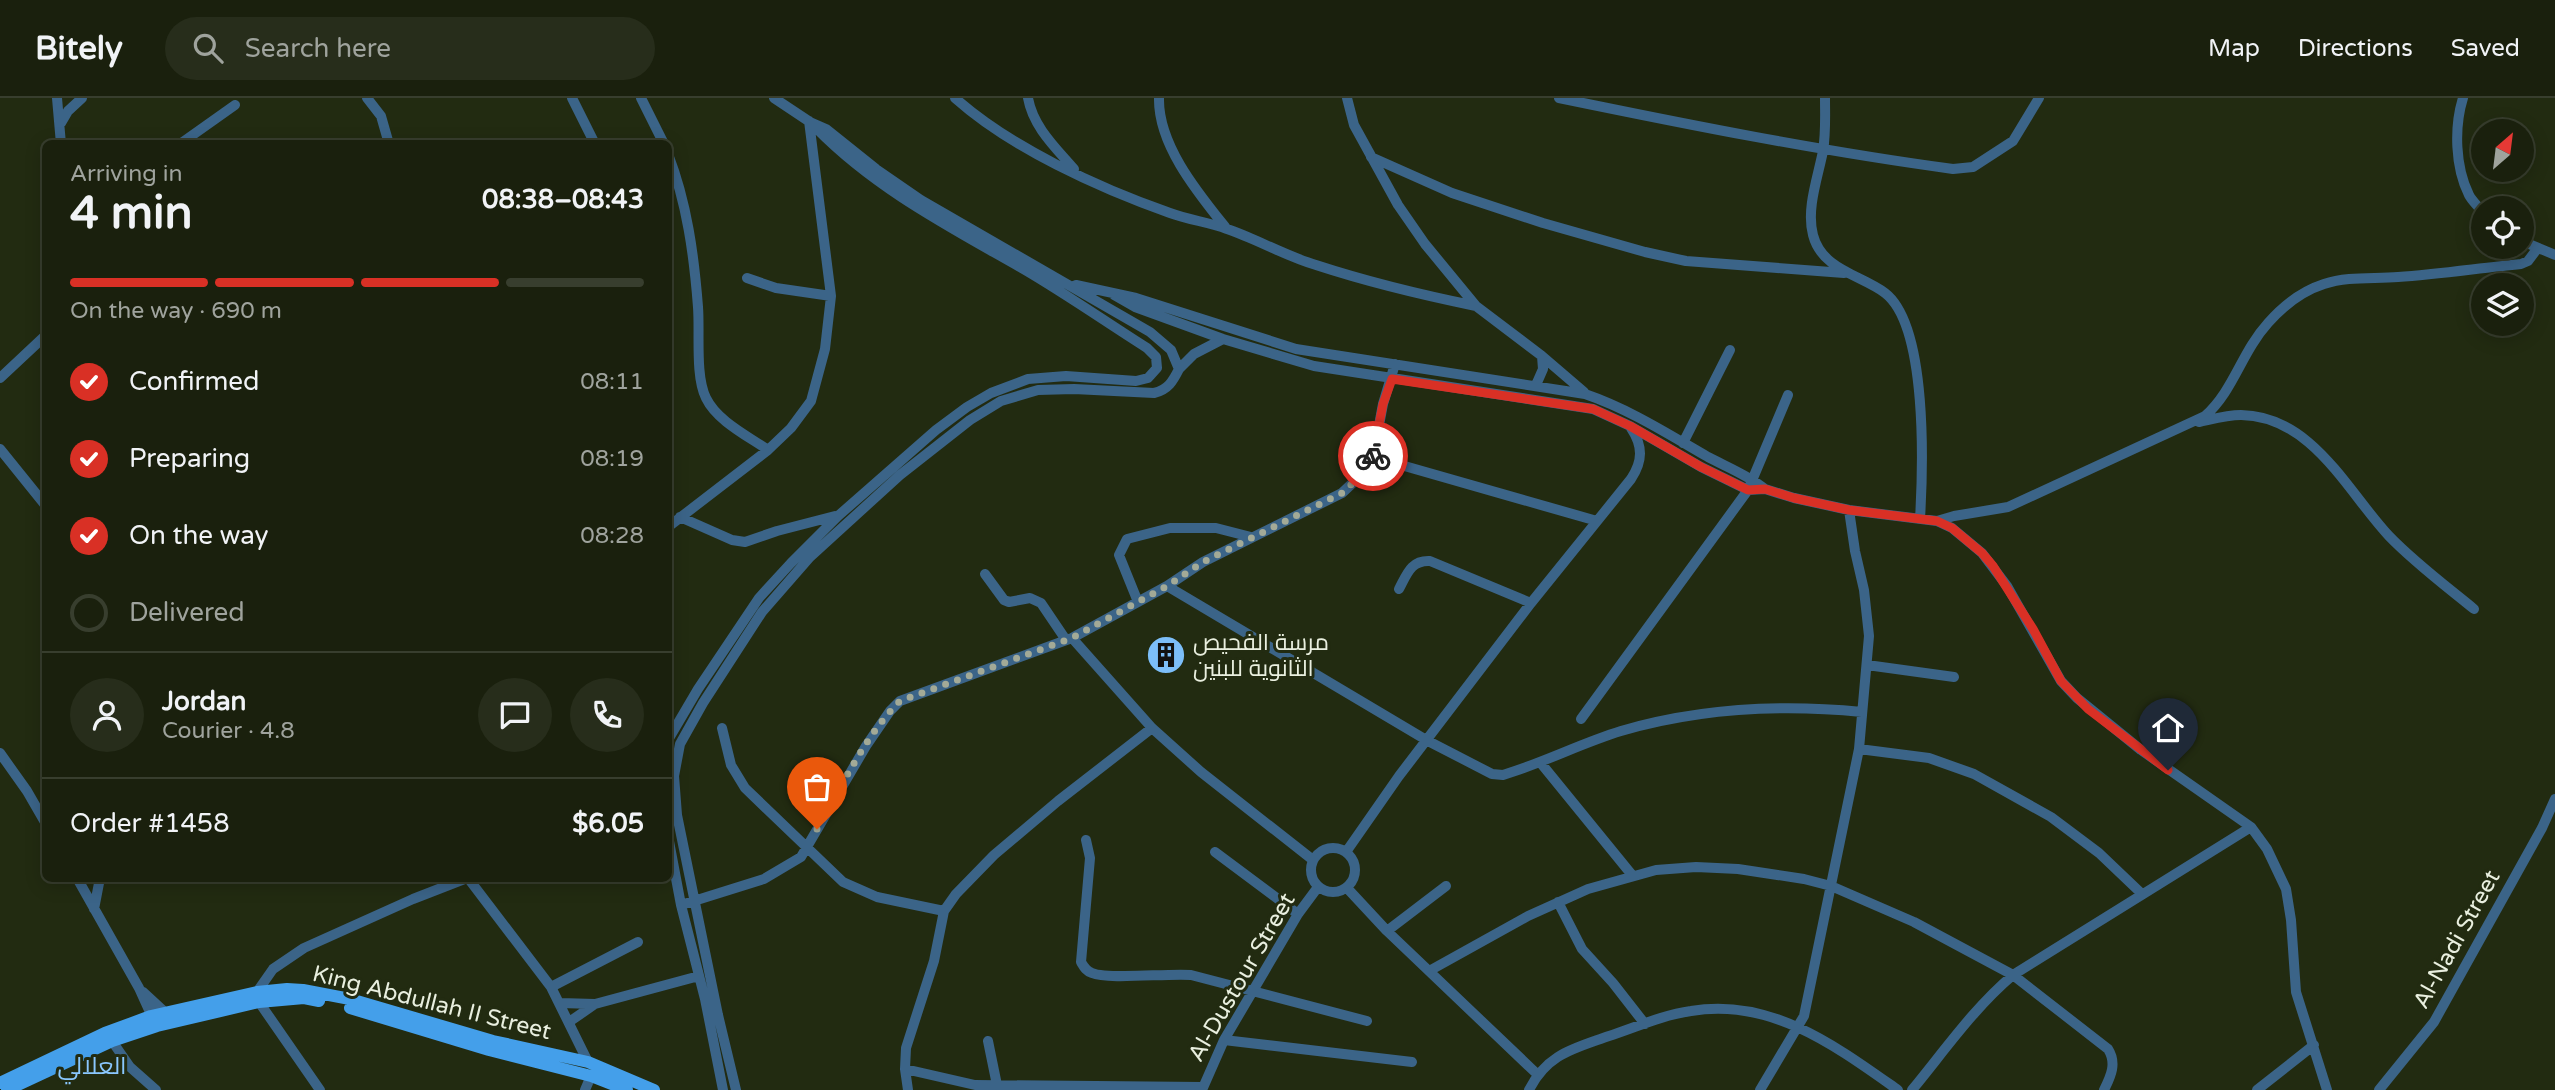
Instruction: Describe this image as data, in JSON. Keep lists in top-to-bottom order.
{
  "streets": {
    "main road": ["King Abdullah II Street"],
    "street": ["Al-Nadi Street", "Al-Dustour Street"]
  },
  "districts": ["العلالي"],
  "places": {
    "building": ["مرسة الفحيص الثانوية للبنين"]
  },
  "north": "top right",
  "page": {
    "header": "Bitely",
    "search": "Search here",
    "nav": ["Map", "Directions", "Saved"],
    "heading": ["4 min", "Arriving in", "08:38–08:43"],
    "panel": [
      "Jordan",
      "Courier · 4.8",
      "Order #1458",
      "$6.05"
    ],
    "bar": "On the way · 690 m",
    "list": [
      ["Confirmed", "08:11"],
      ["Preparing", "08:19"],
      ["On the way", "08:28"],
      "Delivered"
    ]
  }
}
